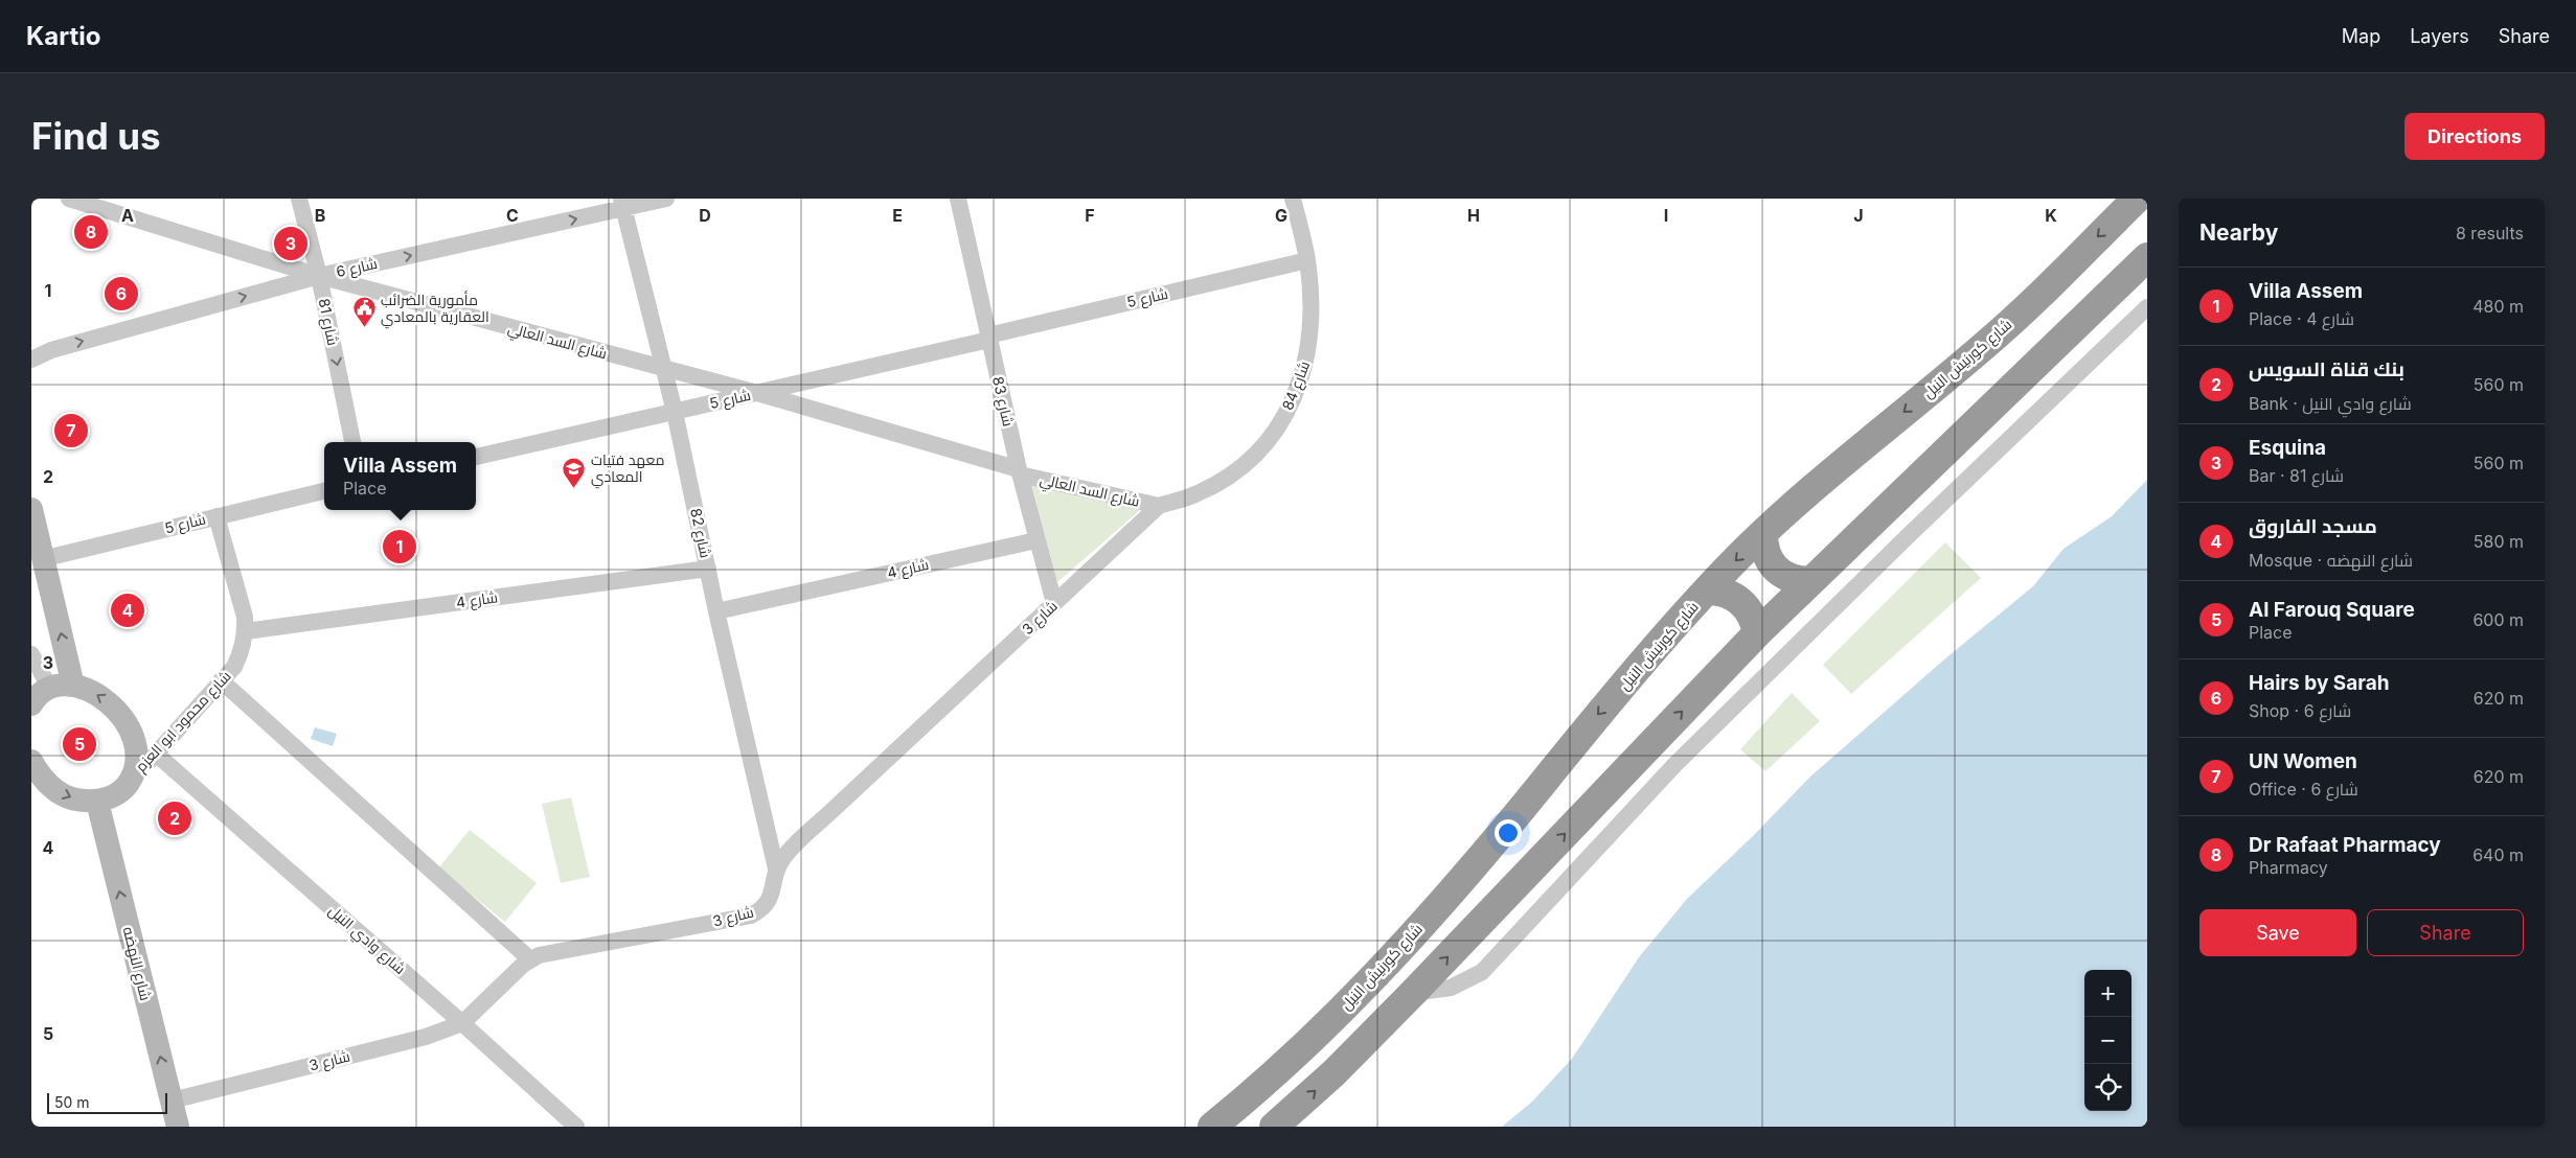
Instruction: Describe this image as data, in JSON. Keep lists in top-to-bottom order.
{
  "streets": {
    "highway": ["شارع كورنيش النيل"],
    "main road": ["شارع النهضه"],
    "street": [
      "شارع 6",
      "شارع 5",
      "شارع 81",
      "شارع السد العالي",
      "شارع 84",
      "شارع 83",
      "شارع 82",
      "شارع 4",
      "شارع 3",
      "شارع محمود ابو العزم",
      "شارع وادي النيل"
    ]
  },
  "crossings": [
    ["شارع 6", "شارع 81"],
    ["شارع 6", "شارع السد العالي"],
    ["شارع 6", "شارع 82"],
    ["شارع 5", "شارع السد العالي"],
    ["شارع 5", "شارع 84"],
    ["شارع 5", "شارع 83"],
    ["شارع 5", "شارع 82"],
    ["شارع 5", "شارع محمود ابو العزم"],
    ["شارع 81", "شارع السد العالي"],
    ["شارع السد العالي", "شارع 84"],
    ["شارع السد العالي", "شارع 83"],
    ["شارع السد العالي", "شارع 82"],
    ["شارع السد العالي", "شارع 3"],
    ["شارع 84", "شارع 3"],
    ["شارع 83", "شارع 4"],
    ["شارع 83", "شارع 3"],
    ["شارع 82", "شارع 4"],
    ["شارع 82", "شارع 3"],
    ["شارع 4", "شارع محمود ابو العزم"],
    ["شارع 3", "شارع وادي النيل"],
    ["شارع 3", "شارع النهضه"],
    ["شارع محمود ابو العزم", "شارع وادي النيل"]
  ],
  "one_way": ["شارع 6", "شارع 81", "شارع النهضه"],
  "places": {
    "public building": ["مأمورية الضرائب العقارية بالمعادي"],
    "school or university": ["معهد فتيات المعادي"]
  },
  "scale_bar": "50 m",
  "page": {
    "header": "Kartio",
    "nav": ["Map", "Layers", "Share"],
    "buttons": [
      "Directions",
      ["Save", "Share"]
    ],
    "title": "Find us",
    "heading": ["Nearby", "8 results"],
    "pins": [
      "8",
      "3",
      "6",
      "7",
      "1",
      "4",
      "5",
      "2"
    ],
    "list": [
      {
        "mark": "1",
        "name": "Villa Assem",
        "note": "Place · شارع 4",
        "value": "480 m"
      },
      {
        "mark": "2",
        "name": "بنك قناة السويس",
        "note": "Bank · شارع وادي النيل",
        "value": "560 m"
      },
      {
        "mark": "3",
        "name": "Esquina",
        "note": "Bar · شارع 81",
        "value": "560 m"
      },
      {
        "mark": "4",
        "name": "مسجد الفاروق",
        "note": "Mosque · شارع النهضه",
        "value": "580 m"
      },
      {
        "mark": "5",
        "name": "Al Farouq Square",
        "note": "Place",
        "value": "600 m"
      },
      {
        "mark": "6",
        "name": "Hairs by Sarah",
        "note": "Shop · شارع 6",
        "value": "620 m"
      },
      {
        "mark": "7",
        "name": "UN Women",
        "note": "Office · شارع 6",
        "value": "620 m"
      },
      {
        "mark": "8",
        "name": "Dr Rafaat Pharmacy",
        "note": "Pharmacy",
        "value": "640 m"
      }
    ],
    "popup": ["Villa Assem", "Place"],
    "map_buttons": ["+", "−"],
    "scale": "50 m"
  },
  "grid": {
    "columns": [
      "A",
      "B",
      "C",
      "D",
      "E",
      "F",
      "G",
      "H",
      "I",
      "J",
      "K"
    ],
    "rows": [
      "1",
      "2",
      "3",
      "4",
      "5"
    ]
  }
}
